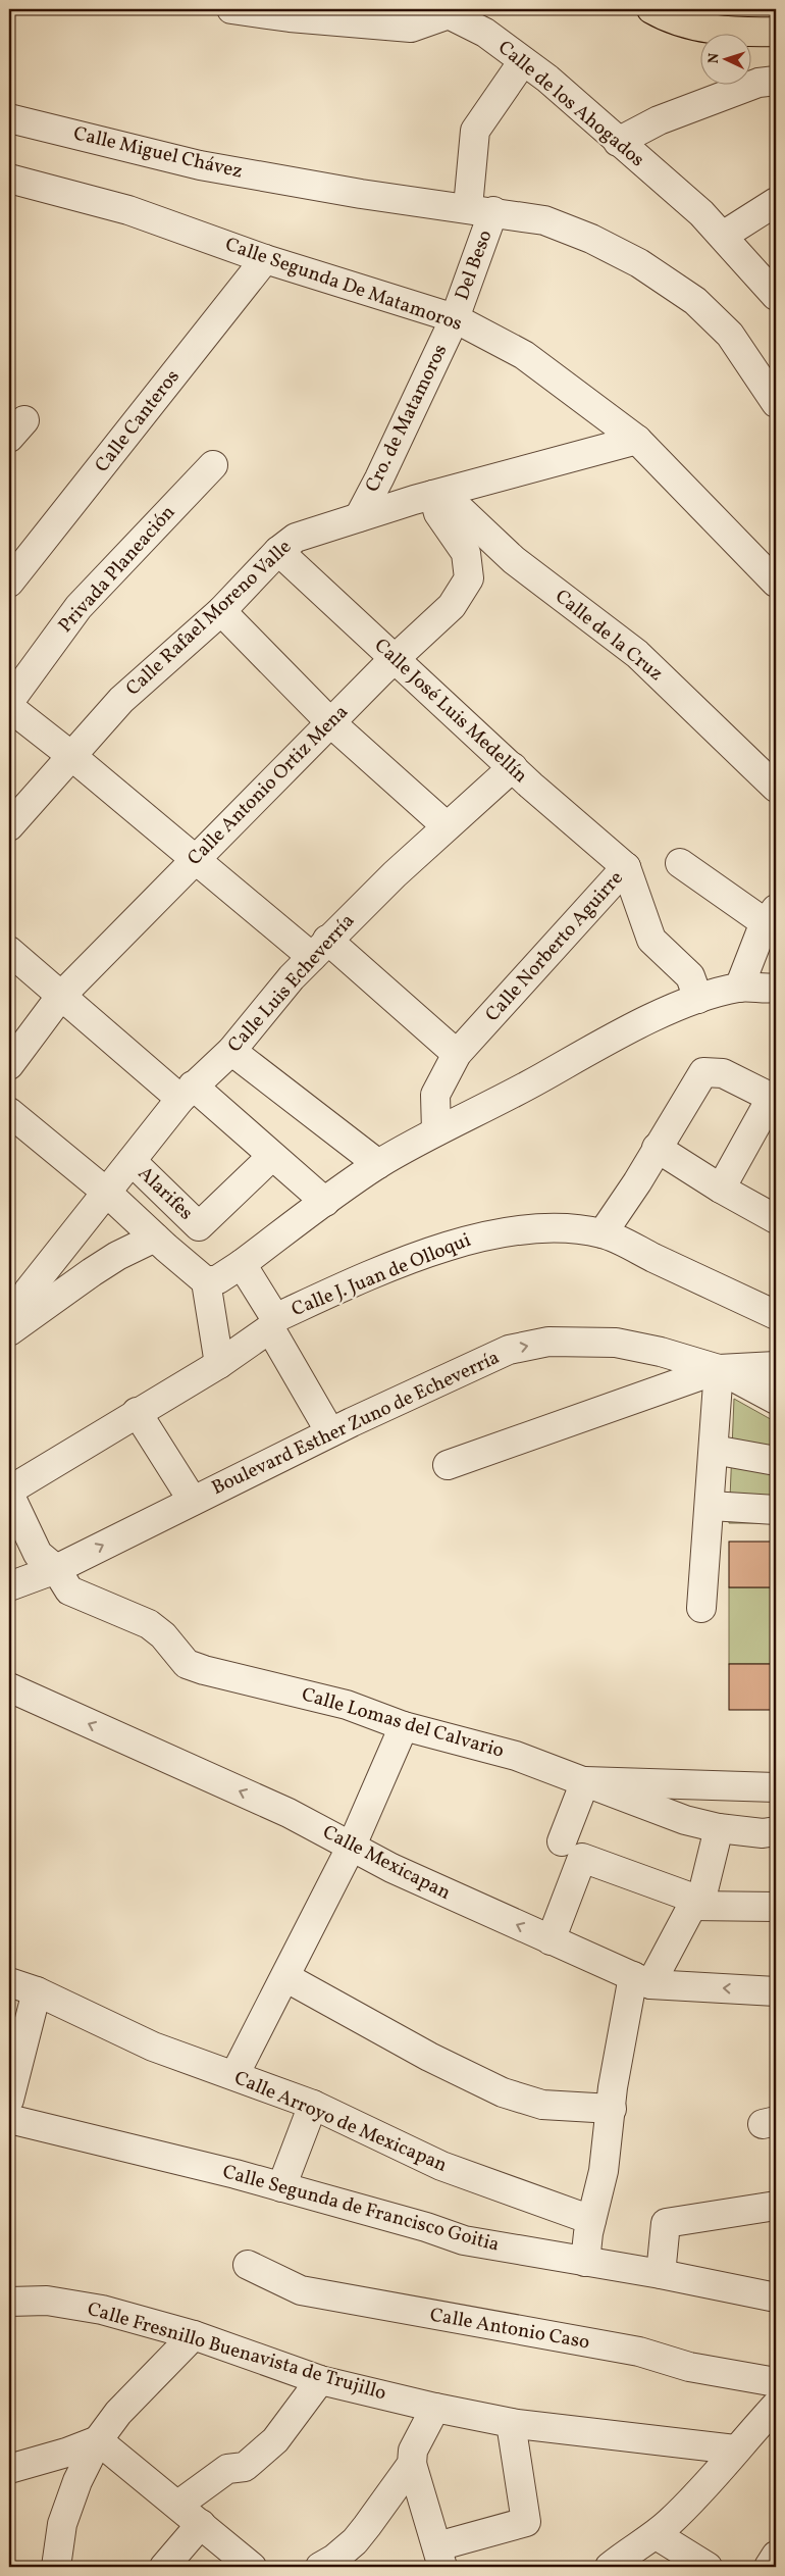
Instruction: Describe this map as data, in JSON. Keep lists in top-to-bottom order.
{
  "streets": {
    "street": [
      "Calle de los Ahogados",
      "Calle Miguel Chávez",
      "Del Beso",
      "Calle Segunda De Matamoros",
      "Cro. de Matamoros",
      "Calle Canteros",
      "Privada Planeación",
      "Calle Rafael Moreno Valle",
      "Calle de la Cruz",
      "Calle José Luis Medellín",
      "Calle Antonio Ortiz Mena",
      "Calle Norberto Aguirre",
      "Calle Luis Echeverría",
      "Alarifes",
      "Calle J. Juan de Olloqui",
      "Boulevard Esther Zuno de Echeverría",
      "Calle Lomas del Calvario",
      "Calle Mexicapan",
      "Calle Arroyo de Mexicapan",
      "Calle Segunda de Francisco Goitia",
      "Calle Antonio Caso",
      "Calle Fresnillo Buenavista de Trujillo"
    ]
  },
  "crossings": [
    ["Calle de los Ahogados", "Del Beso"],
    ["Calle Miguel Chávez", "Del Beso"],
    ["Del Beso", "Calle Segunda De Matamoros"],
    ["Del Beso", "Cro. de Matamoros"],
    ["Calle Segunda De Matamoros", "Cro. de Matamoros"],
    ["Calle Segunda De Matamoros", "Calle Canteros"],
    ["Calle Segunda De Matamoros", "Calle Rafael Moreno Valle"],
    ["Cro. de Matamoros", "Calle Rafael Moreno Valle"],
    ["Calle Rafael Moreno Valle", "Calle de la Cruz"],
    ["Calle Rafael Moreno Valle", "Calle José Luis Medellín"],
    ["Calle Rafael Moreno Valle", "Calle Antonio Ortiz Mena"],
    ["Calle de la Cruz", "Calle Antonio Ortiz Mena"],
    ["Calle José Luis Medellín", "Calle Antonio Ortiz Mena"],
    ["Calle José Luis Medellín", "Calle Norberto Aguirre"],
    ["Calle José Luis Medellín", "Calle Luis Echeverría"],
    ["Calle Luis Echeverría", "Alarifes"],
    ["Calle J. Juan de Olloqui", "Calle Lomas del Calvario"],
    ["Boulevard Esther Zuno de Echeverría", "Calle Lomas del Calvario"]
  ],
  "north": "left"
}
